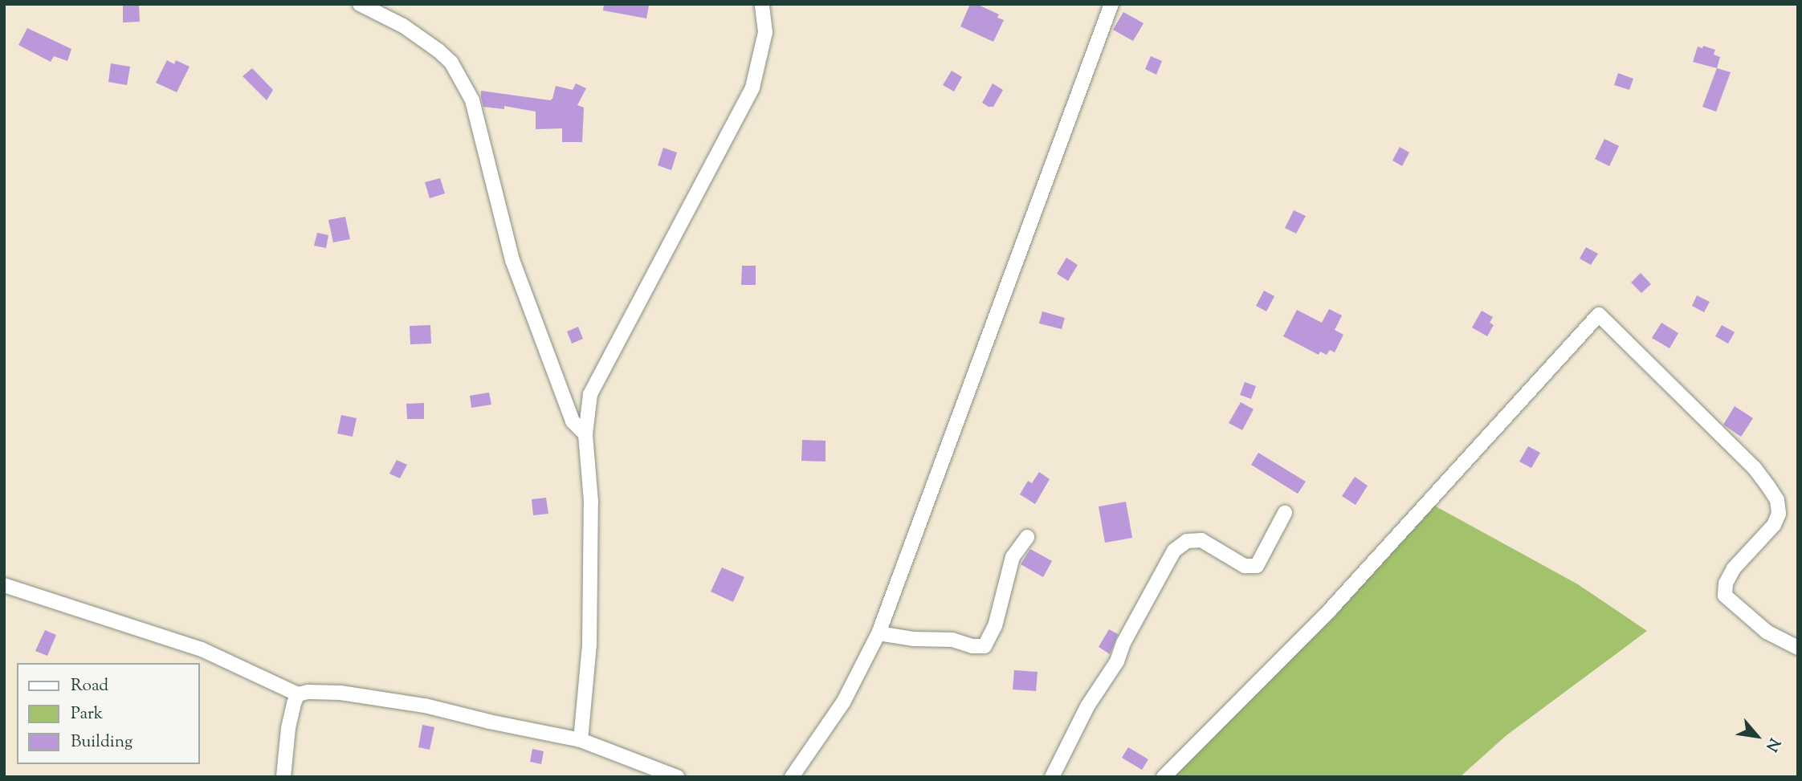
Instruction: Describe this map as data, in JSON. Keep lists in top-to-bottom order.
{
  "legend": ["Road", "Park", "Building"],
  "north": "bottom right"
}
